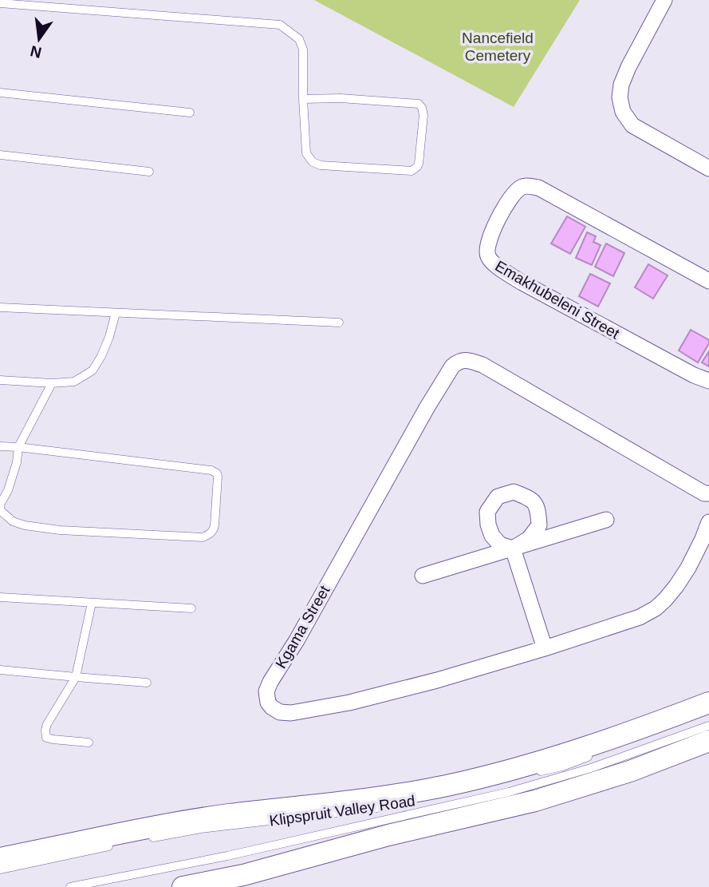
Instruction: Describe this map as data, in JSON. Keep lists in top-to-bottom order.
{
  "streets": {
    "main road": ["Klipspruit Valley Road"],
    "street": ["Emakhubeleni Street", "Kgama Street"]
  },
  "parks": ["Nancefield Cemetery"],
  "north": "bottom"
}
